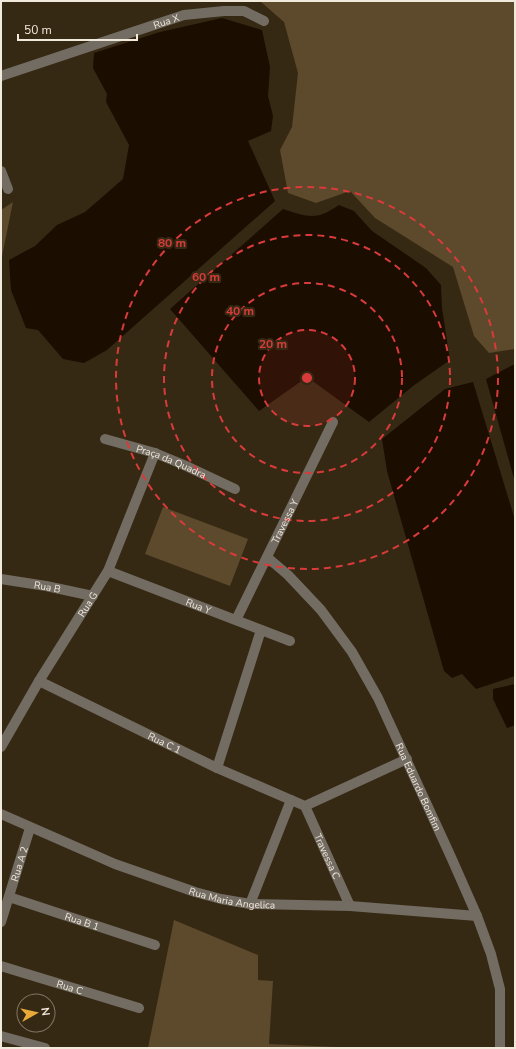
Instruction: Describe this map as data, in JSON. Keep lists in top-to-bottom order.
{
  "streets": {
    "street": [
      "Rua X",
      "Praça da Quadra",
      "Travessa Y",
      "Rua B",
      "Rua G",
      "Rua Y",
      "Rua C 1",
      "Rua Eduardo Bomfim",
      "Travessa C",
      "Rua A 2",
      "Rua Maria Angelica",
      "Rua B 1",
      "Rua C"
    ]
  },
  "crossings": [
    ["Praça da Quadra", "Rua G"],
    ["Travessa Y", "Rua Y"],
    ["Travessa Y", "Rua Eduardo Bomfim"],
    ["Rua B", "Rua G"],
    ["Rua G", "Rua Y"],
    ["Rua G", "Rua C 1"],
    ["Rua C 1", "Travessa C"],
    ["Rua Eduardo Bomfim", "Rua Maria Angelica"],
    ["Travessa C", "Rua Maria Angelica"],
    ["Rua A 2", "Rua Maria Angelica"],
    ["Rua A 2", "Rua B 1"]
  ],
  "scale_bar": "50 m",
  "north": "right",
  "rings": [
    "80 m",
    "60 m",
    "40 m",
    "20 m"
  ]
}
